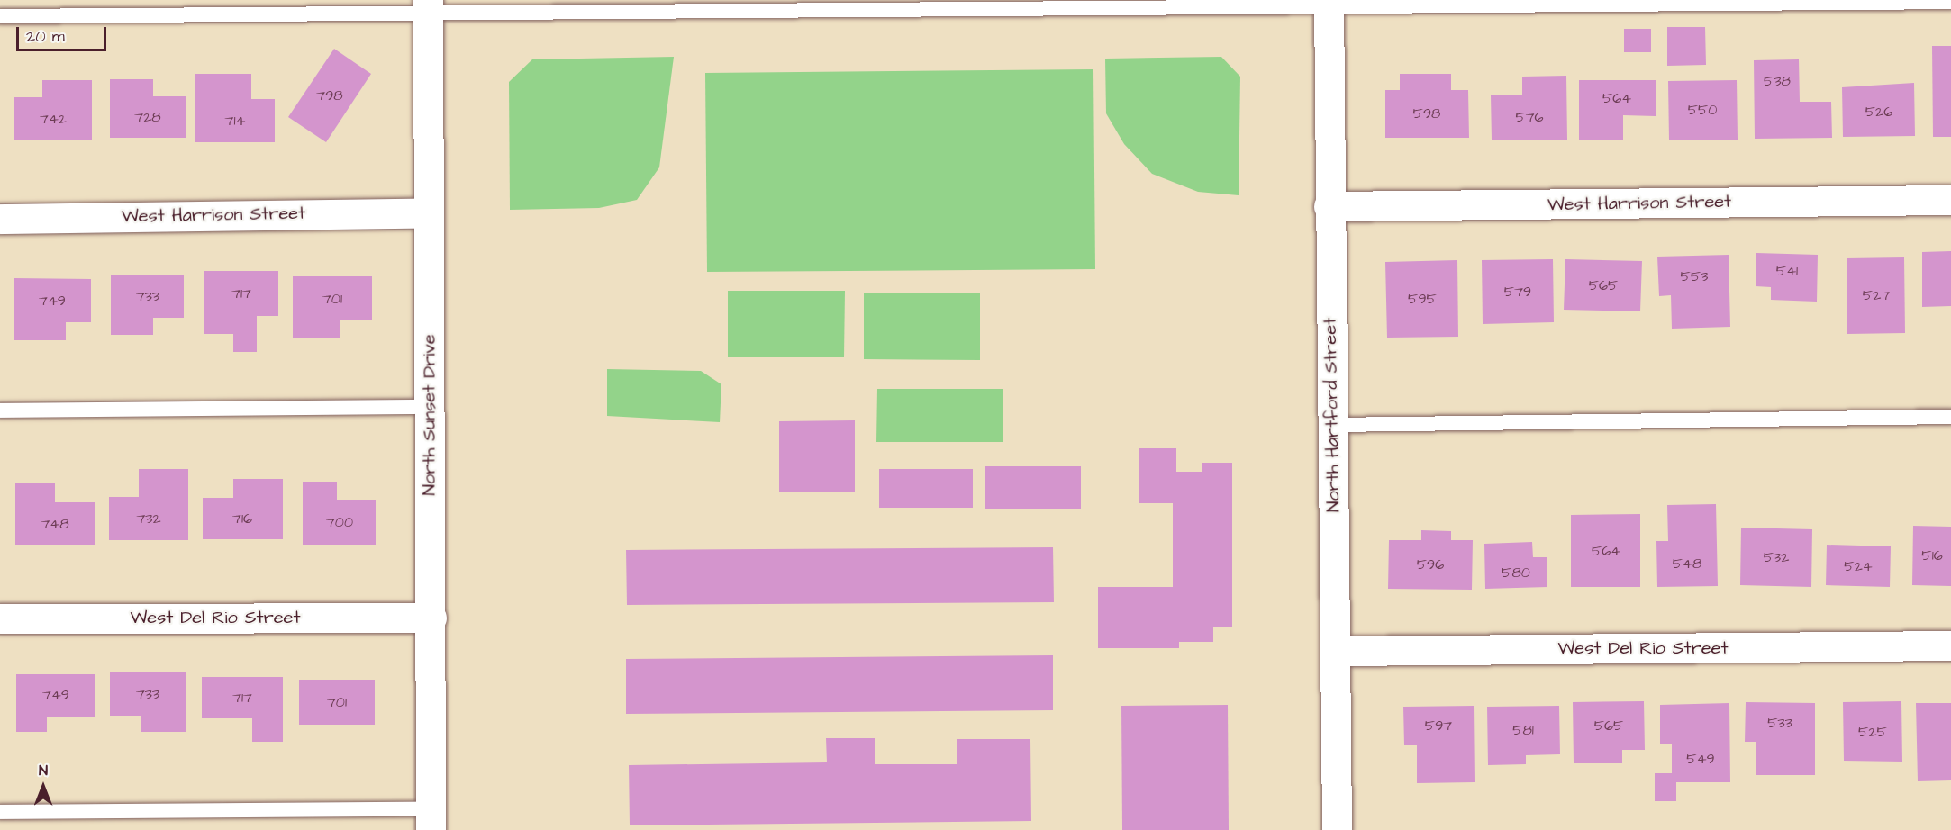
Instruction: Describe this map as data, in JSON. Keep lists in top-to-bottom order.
{
  "streets": {
    "street": [
      "West Harrison Street",
      "North Sunset Drive",
      "North Hartford Street",
      "West Del Rio Street"
    ]
  },
  "crossings": [
    ["West Harrison Street", "North Sunset Drive"],
    ["West Harrison Street", "North Hartford Street"],
    ["North Sunset Drive", "West Del Rio Street"],
    ["North Hartford Street", "West Del Rio Street"]
  ],
  "house_numbers": [
    "538",
    "798",
    "564",
    "550",
    "526",
    "598",
    "728",
    "576",
    "742",
    "714",
    "541",
    "553",
    "565",
    "579",
    "717",
    "527",
    "733",
    "701",
    "595",
    "749",
    "732",
    "716",
    "700",
    "748",
    "564",
    "516",
    "532",
    "548",
    "596",
    "524",
    "580",
    "733",
    "749",
    "717",
    "701",
    "533",
    "597",
    "565",
    "581",
    "525",
    "549"
  ],
  "scale_bar": "20 m",
  "north": "top"
}
